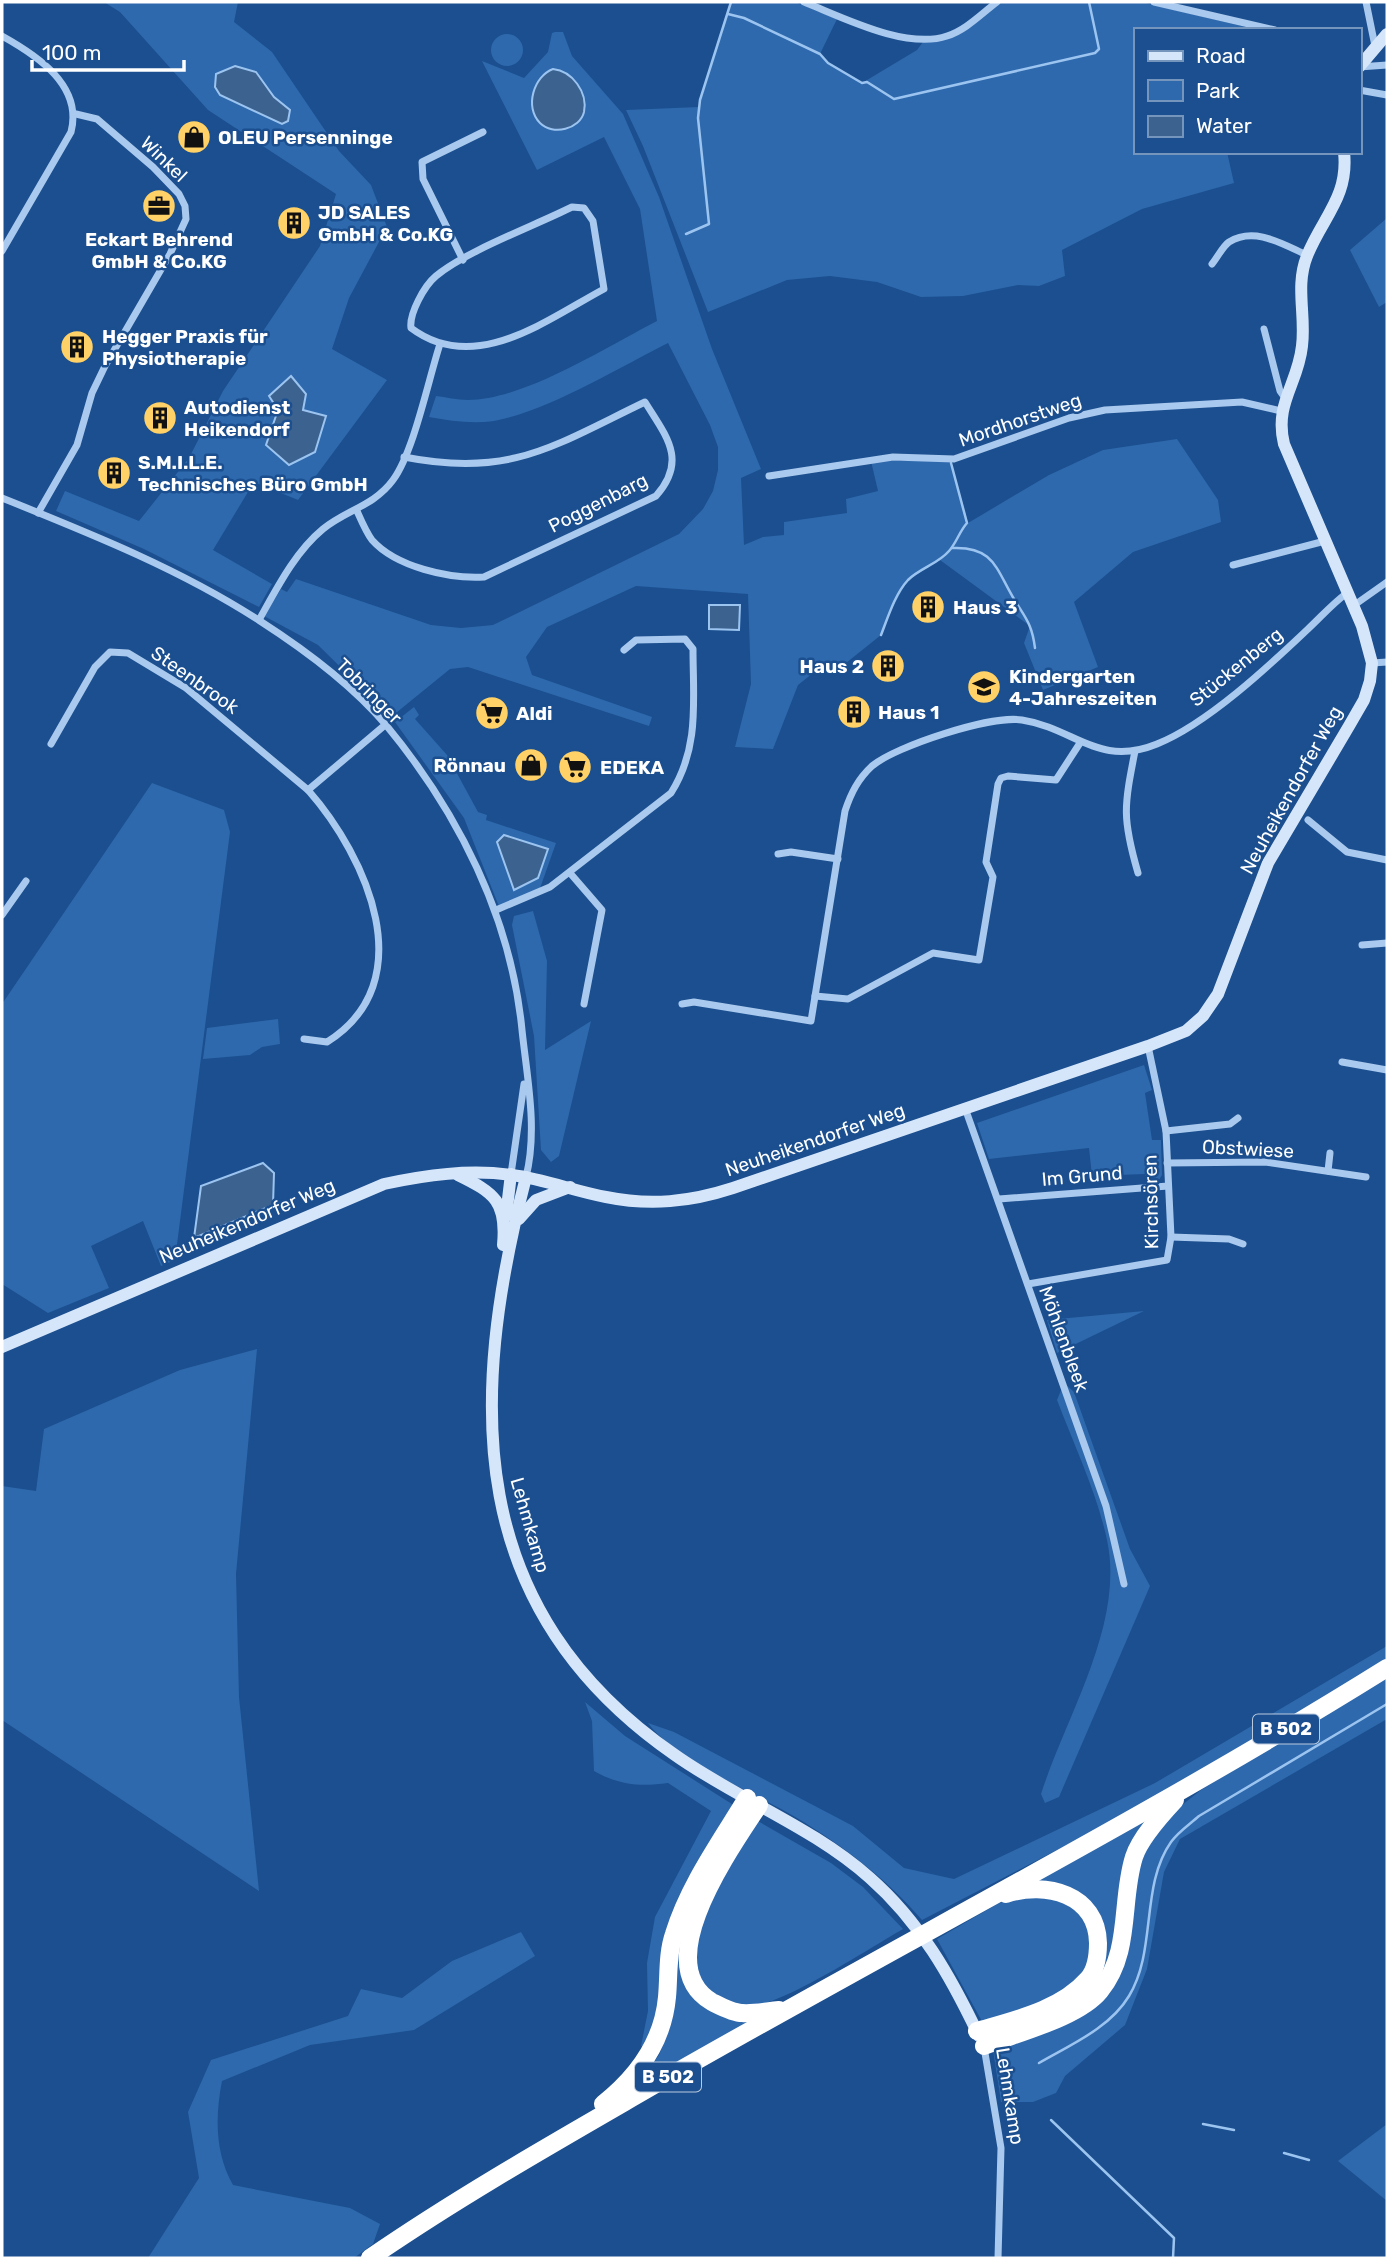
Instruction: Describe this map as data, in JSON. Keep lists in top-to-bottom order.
{
  "streets": {
    "highway": ["B 502"],
    "street": [
      "Winkel",
      "Mordhorstweg",
      "Poggenbarg",
      "Stückenberg",
      "Steenbrook",
      "Tobringer",
      "Neuheikendorfer Weg",
      "Obstwiese",
      "Im Grund",
      "Kirchsören",
      "Möhlenbleek",
      "Lehmkamp"
    ]
  },
  "crossings": [
    ["Winkel", "Tobringer"],
    ["Mordhorstweg", "Neuheikendorfer Weg"],
    ["Stückenberg", "Neuheikendorfer Weg"],
    ["Tobringer", "Neuheikendorfer Weg"],
    ["Neuheikendorfer Weg", "Kirchsören"],
    ["Neuheikendorfer Weg", "Möhlenbleek"],
    ["Obstwiese", "Kirchsören"],
    ["Im Grund", "Kirchsören"],
    ["Im Grund", "Möhlenbleek"],
    ["Kirchsören", "Möhlenbleek"]
  ],
  "places": {
    "shop": ["OLEU Persenninge", "Rönnau"],
    "office": ["Eckart Behrend GmbH & Co.KG"],
    "building": [
      "JD SALES GmbH & Co.KG",
      "Hegger Praxis für Physiotherapie",
      "Autodienst Heikendorf",
      "S.M.I.L.E. Technisches Büro GmbH",
      "Haus 3",
      "Haus 2",
      "Haus 1"
    ],
    "school or university": ["Kindergarten 4-Jahreszeiten"],
    "supermarket": ["Aldi", "EDEKA"]
  },
  "legend": ["Road", "Park", "Water"],
  "scale_bar": "100 m"
}
